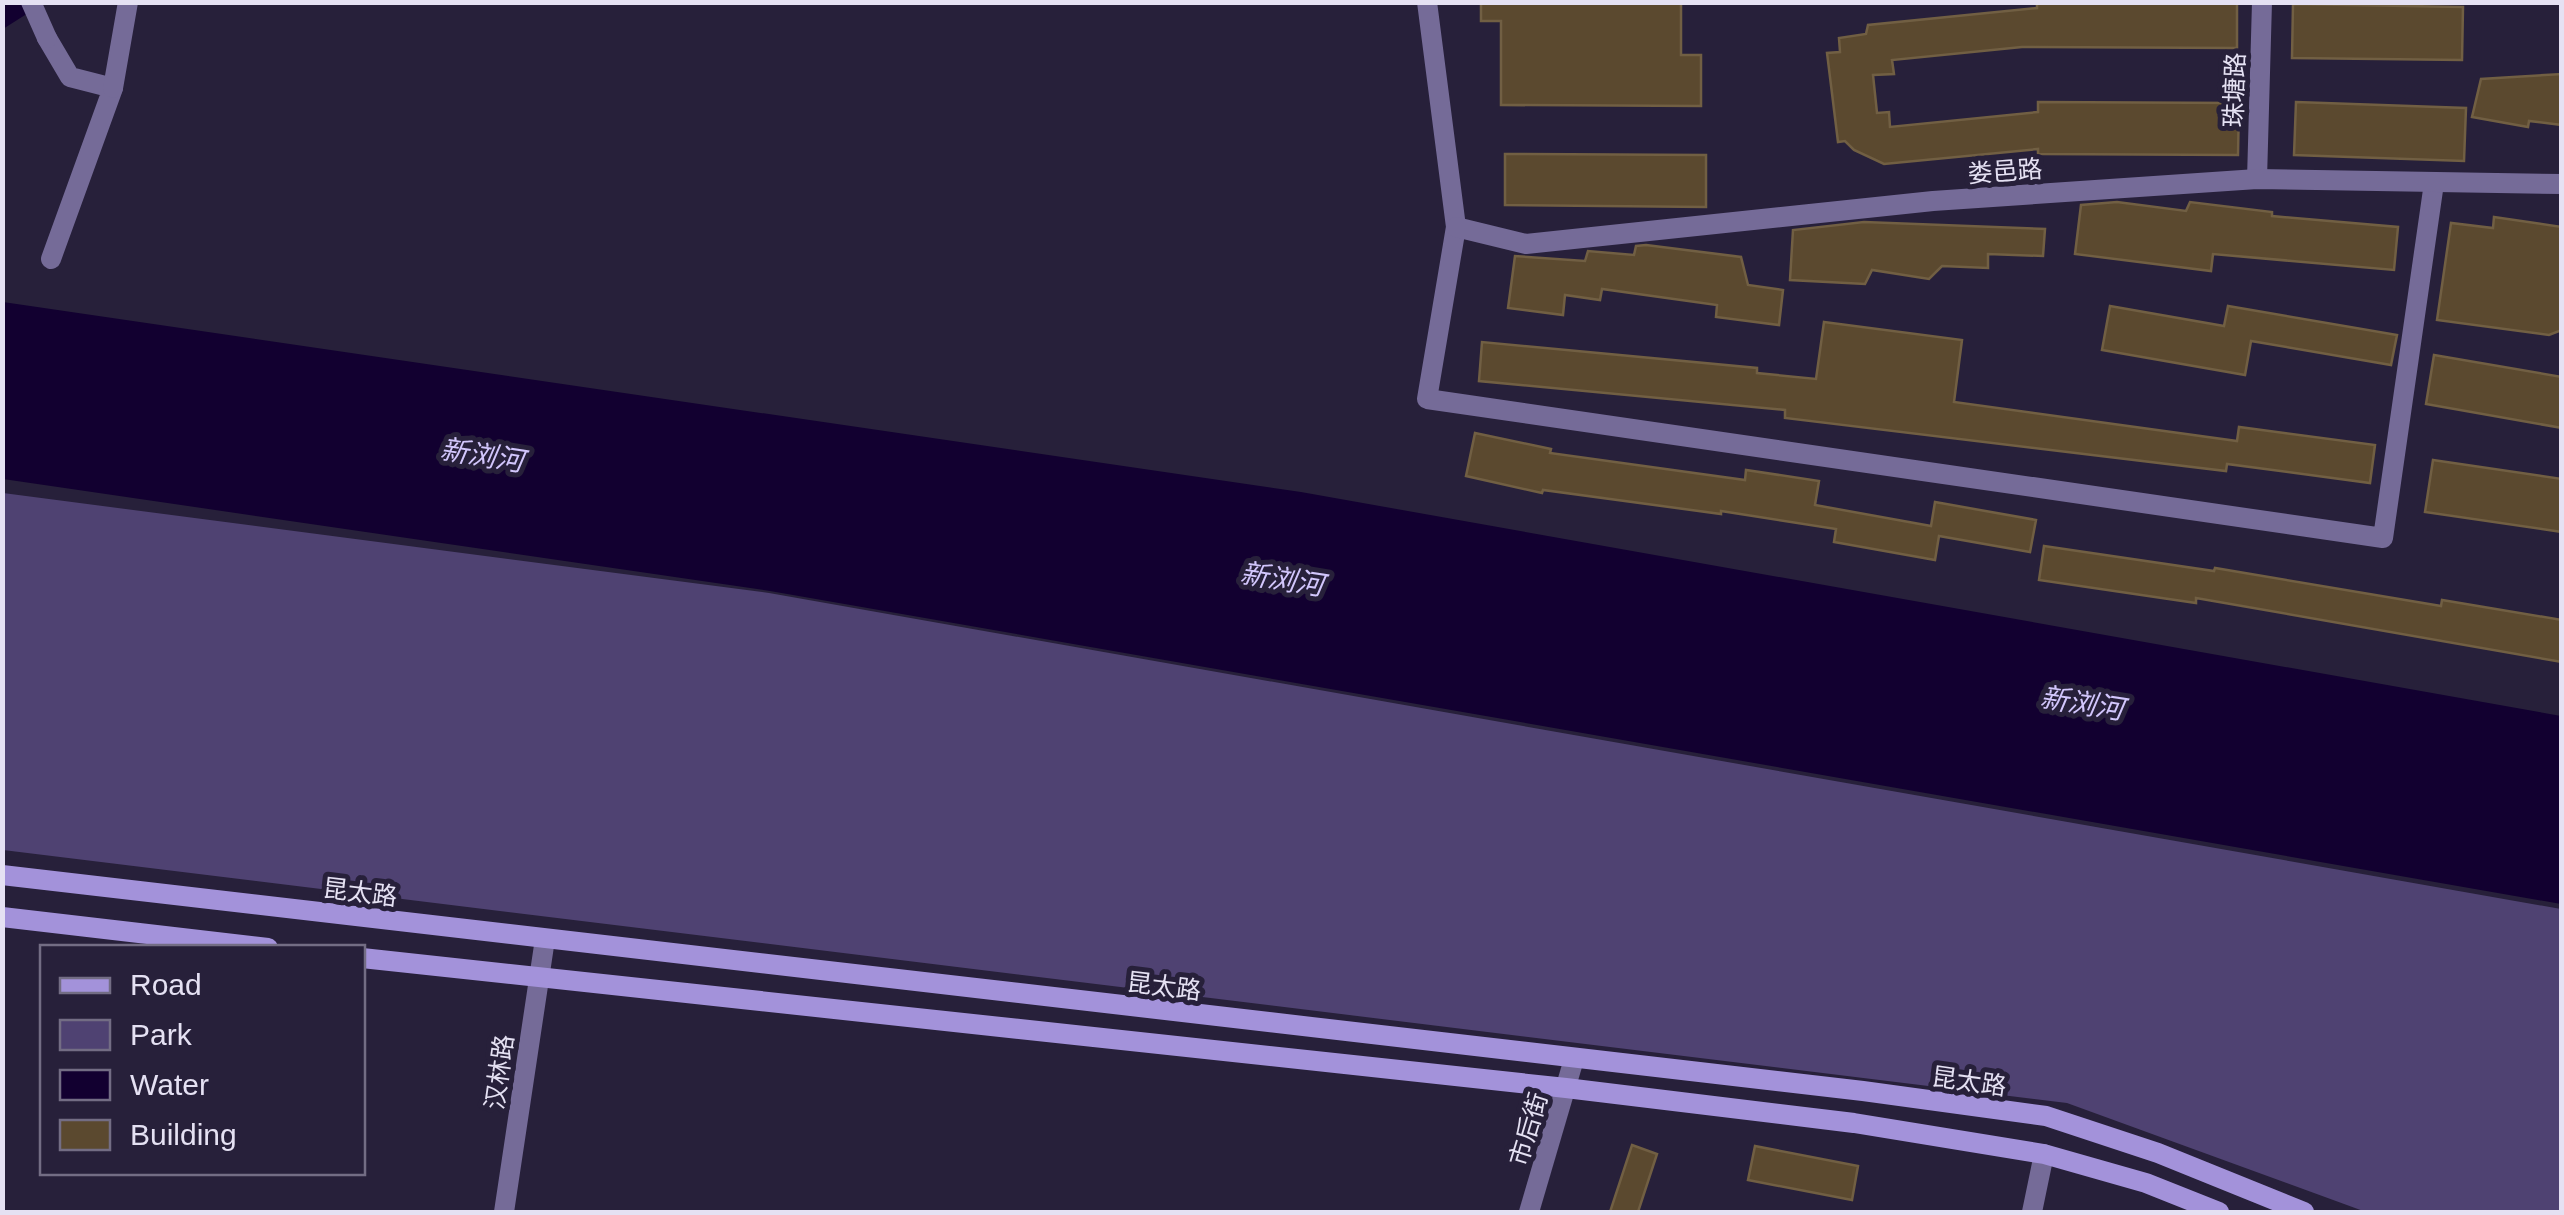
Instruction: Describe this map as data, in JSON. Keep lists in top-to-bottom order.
{
  "streets": {
    "main road": ["昆太路"],
    "street": [
      "珠塘路",
      "娄邑路",
      "汉林路",
      "市后街"
    ]
  },
  "crossings": [
    ["珠塘路", "娄邑路"],
    ["昆太路", "汉林路"],
    ["昆太路", "市后街"]
  ],
  "water": ["新浏河"],
  "legend": [
    "Road",
    "Park",
    "Water",
    "Building"
  ]
}
